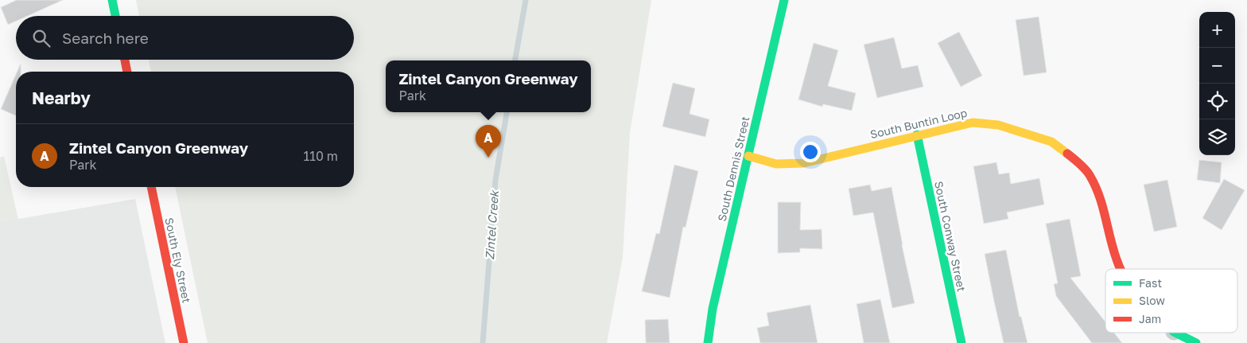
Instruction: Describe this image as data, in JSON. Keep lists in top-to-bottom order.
{
  "streets": {
    "street": [
      "South Buntin Loop",
      "South Dennis Street",
      "South Conway Street",
      "South Ely Street"
    ]
  },
  "crossings": [
    ["South Buntin Loop", "South Dennis Street"],
    ["South Buntin Loop", "South Conway Street"]
  ],
  "water": ["Zintel Creek"],
  "legend": ["Fast", "Slow", "Jam"],
  "page": {
    "map_buttons": ["+", "−"],
    "search": "Search here",
    "popup": ["Zintel Canyon Greenway", "Park"],
    "heading": "Nearby",
    "list": [
      {
        "mark": "A",
        "name": "Zintel Canyon Greenway",
        "note": "Park",
        "value": "110 m"
      }
    ],
    "pins": "A"
  }
}
